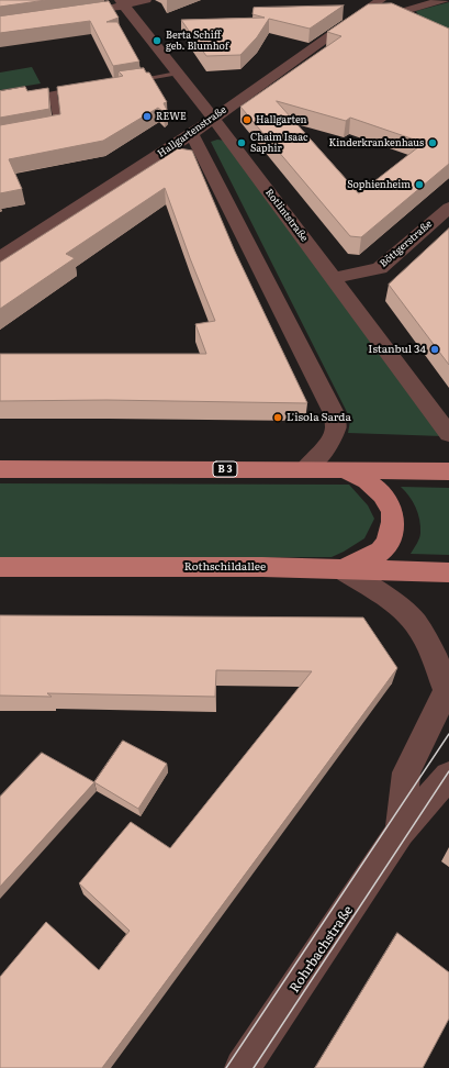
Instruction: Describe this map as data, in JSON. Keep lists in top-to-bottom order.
{
  "streets": {
    "main road": ["B 3", "Rothschildallee"],
    "street": [
      "Hallgartenstraße",
      "Rotlintstraße",
      "Böttgerstraße",
      "Rohrbachstraße"
    ]
  },
  "crossings": [
    ["Hallgartenstraße", "Rotlintstraße"],
    ["Rotlintstraße", "Böttgerstraße"],
    ["Rothschildallee", "Rohrbachstraße"]
  ],
  "places": [
    "Berta Schiff geb. Blumhof",
    "REWE",
    "Hallgarten",
    "Chaim Isaac Saphir",
    "Kinderkrankenhaus",
    "Sophienheim",
    "Istanbul 34",
    "L'isola Sarda"
  ]
}
